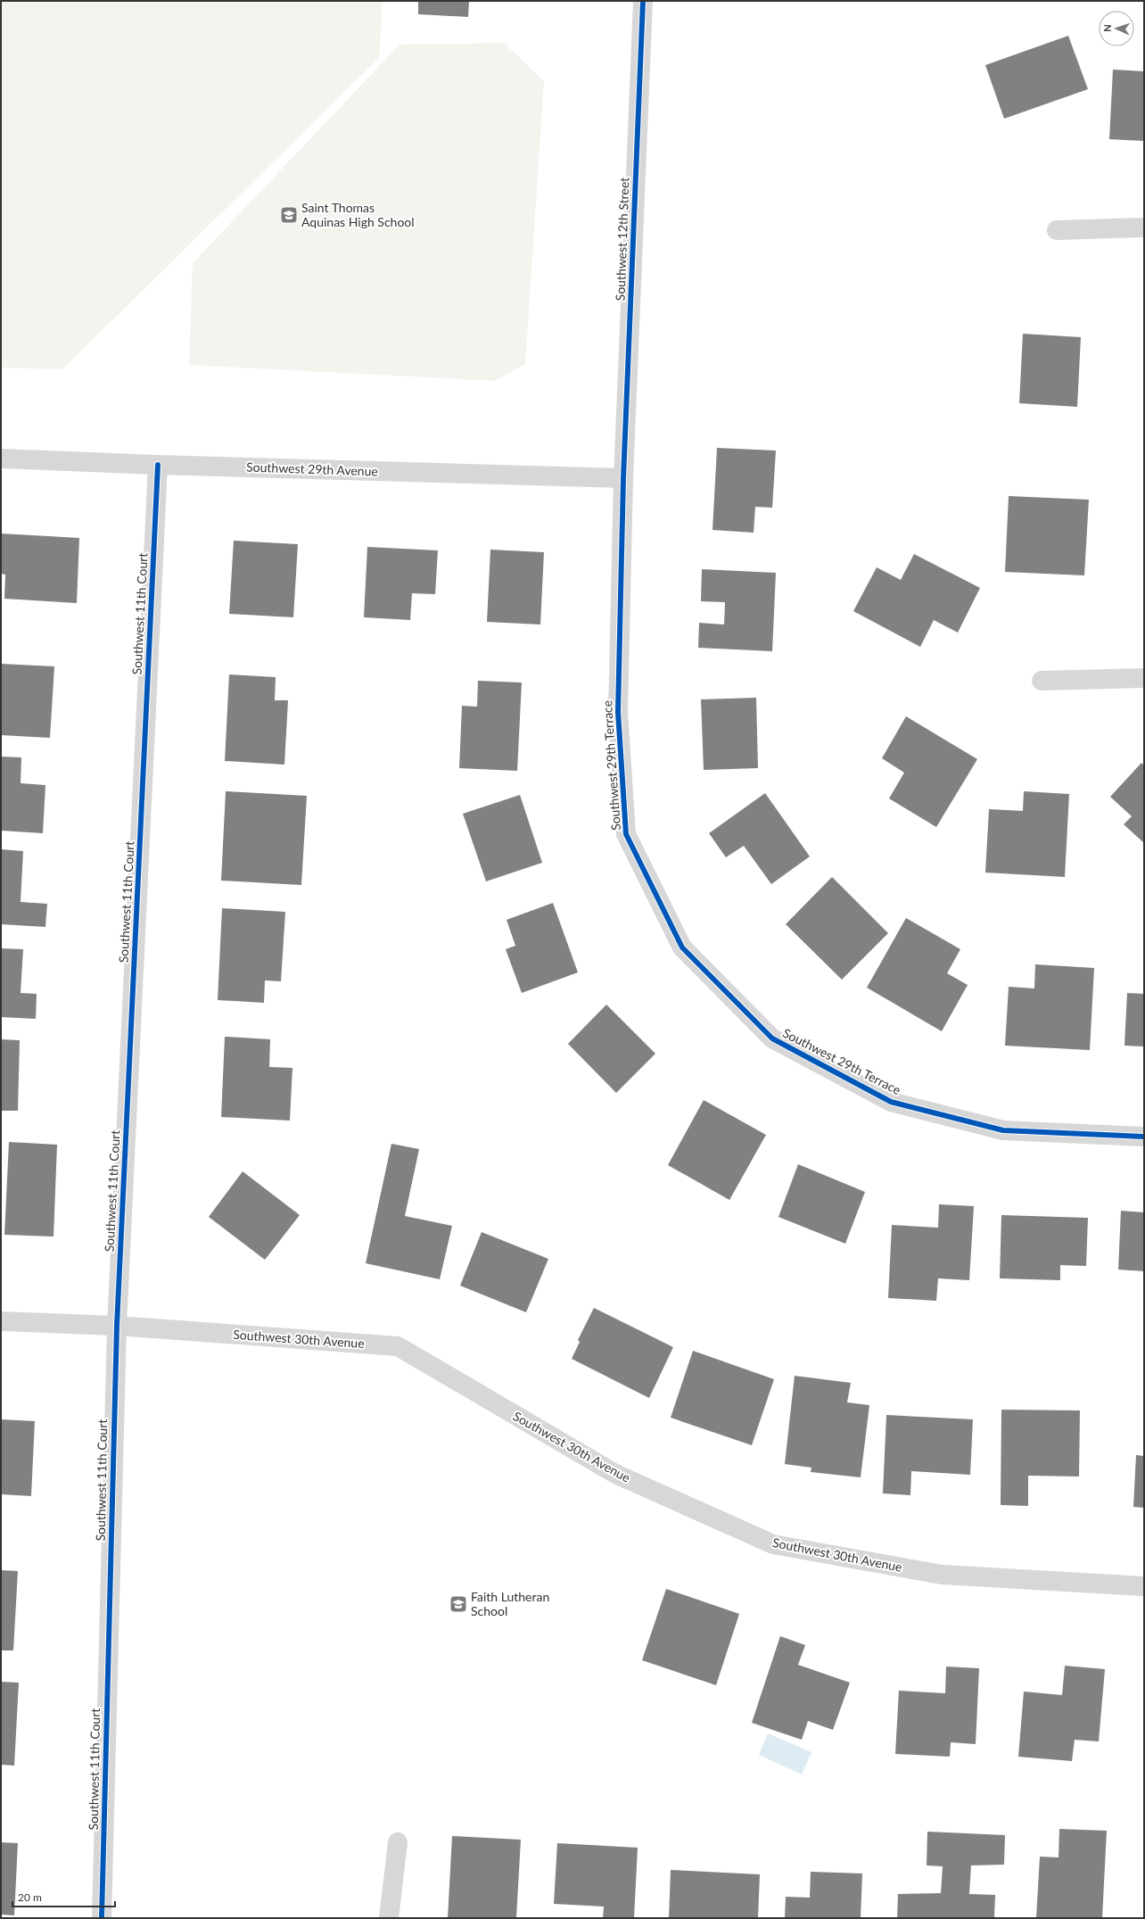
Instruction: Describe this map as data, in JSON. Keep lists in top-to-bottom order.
{
  "streets": {
    "street": [
      "Southwest 12th Street",
      "Southwest 29th Avenue",
      "Southwest 11th Court",
      "Southwest 29th Terrace",
      "Southwest 30th Avenue"
    ]
  },
  "crossings": [
    ["Southwest 12th Street", "Southwest 29th Avenue"],
    ["Southwest 12th Street", "Southwest 29th Terrace"],
    ["Southwest 29th Avenue", "Southwest 11th Court"],
    ["Southwest 29th Avenue", "Southwest 29th Terrace"],
    ["Southwest 11th Court", "Southwest 30th Avenue"]
  ],
  "places": {
    "school or university": ["Saint Thomas Aquinas High School", "Faith Lutheran School"]
  },
  "scale_bar": "20 m",
  "north": "left"
}
